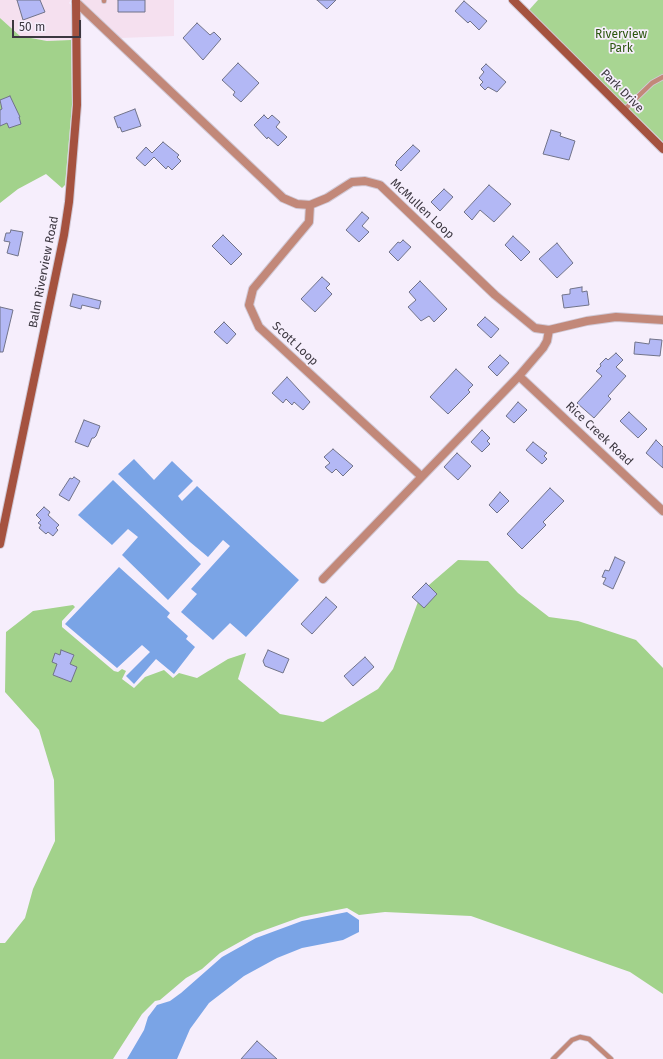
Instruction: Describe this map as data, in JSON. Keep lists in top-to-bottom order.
{
  "streets": {
    "main road": ["Park Drive", "Balm Riverview Road"],
    "street": ["McMullen Loop", "Scott Loop", "Rice Creek Road"]
  },
  "crossings": [
    ["McMullen Loop", "Scott Loop"]
  ],
  "parks": ["Riverview Park"],
  "scale_bar": "50 m"
}
